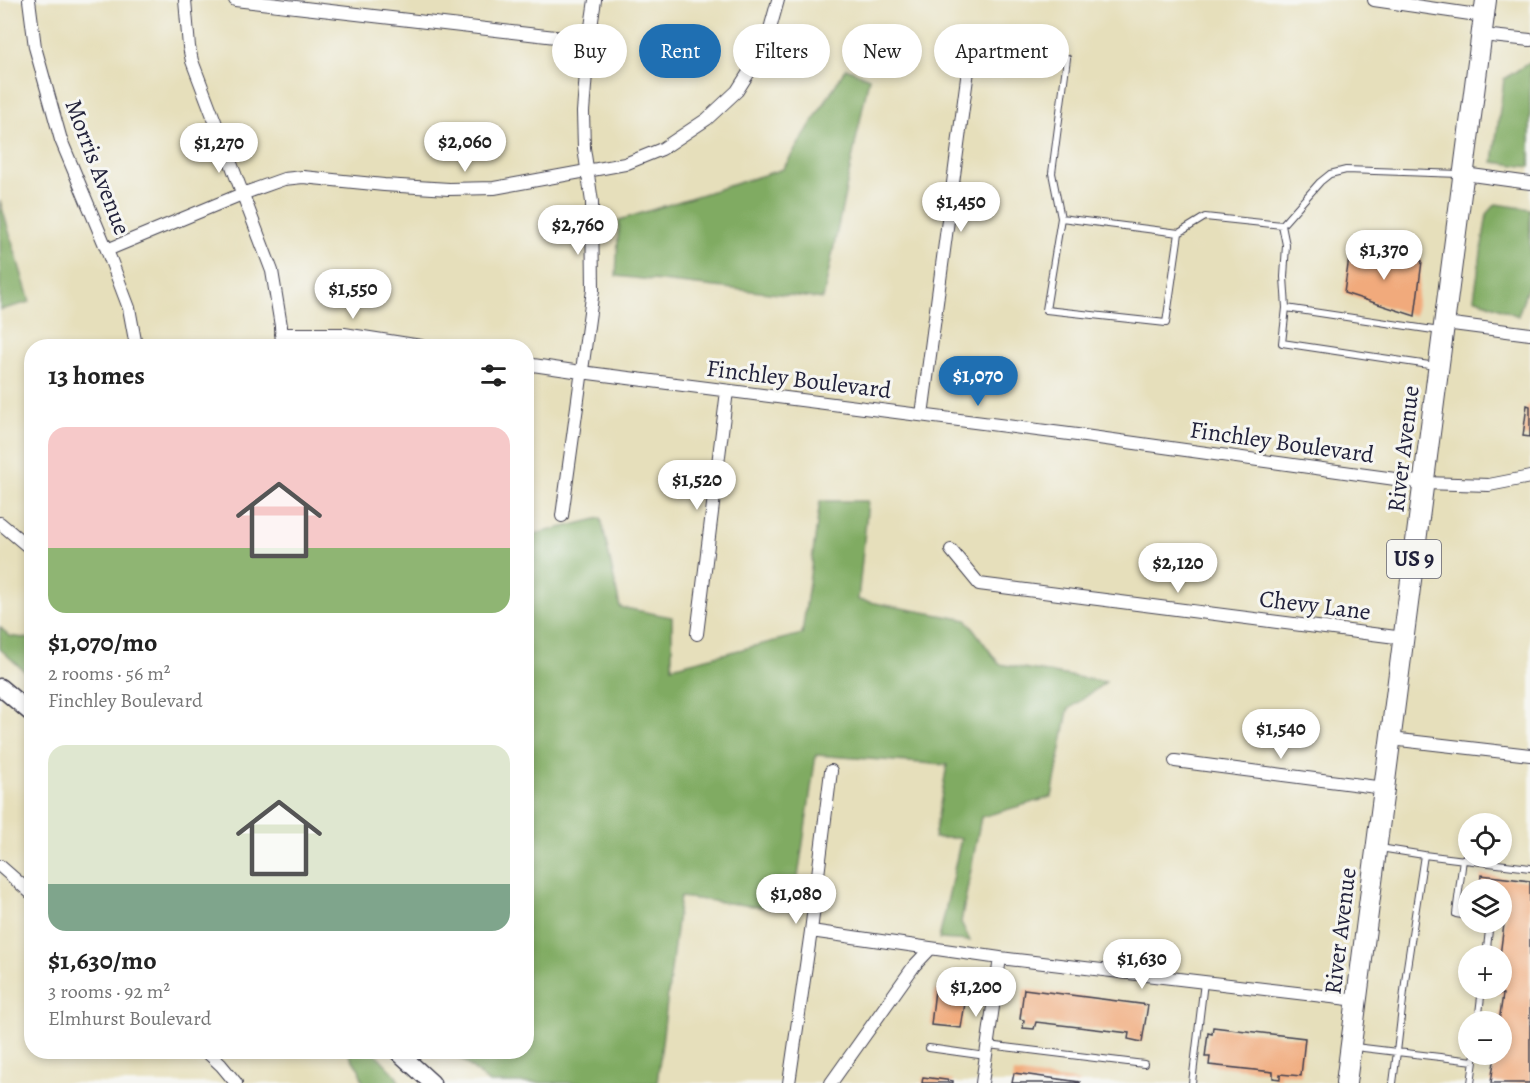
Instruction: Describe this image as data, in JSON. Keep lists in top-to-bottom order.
{
  "streets": {
    "highway": ["River Avenue", "US 9"],
    "street": ["Morris Avenue", "Finchley Boulevard", "Chevy Lane"]
  },
  "crossings": [
    ["Finchley Boulevard", "River Avenue"],
    ["River Avenue", "Chevy Lane"]
  ],
  "page": {
    "chip": [
      "Buy",
      "Rent",
      "Filters",
      "New",
      "Apartment"
    ],
    "price": [
      "$2,060",
      "$1,270",
      "$1,450",
      "$2,760",
      "$1,370",
      "$1,550",
      "$1,070",
      "$1,520",
      "$2,120",
      "$1,540",
      "$1,080",
      "$1,630",
      "$1,200"
    ],
    "heading": "13 homes",
    "list": [
      {
        "name": "$1,070/mo",
        "note": "2 rooms · 56 m² · Finchley Boulevard"
      },
      {
        "name": "$1,630/mo",
        "note": "3 rooms · 92 m² · Elmhurst Boulevard"
      }
    ],
    "map_buttons": ["+", "−"]
  }
}
